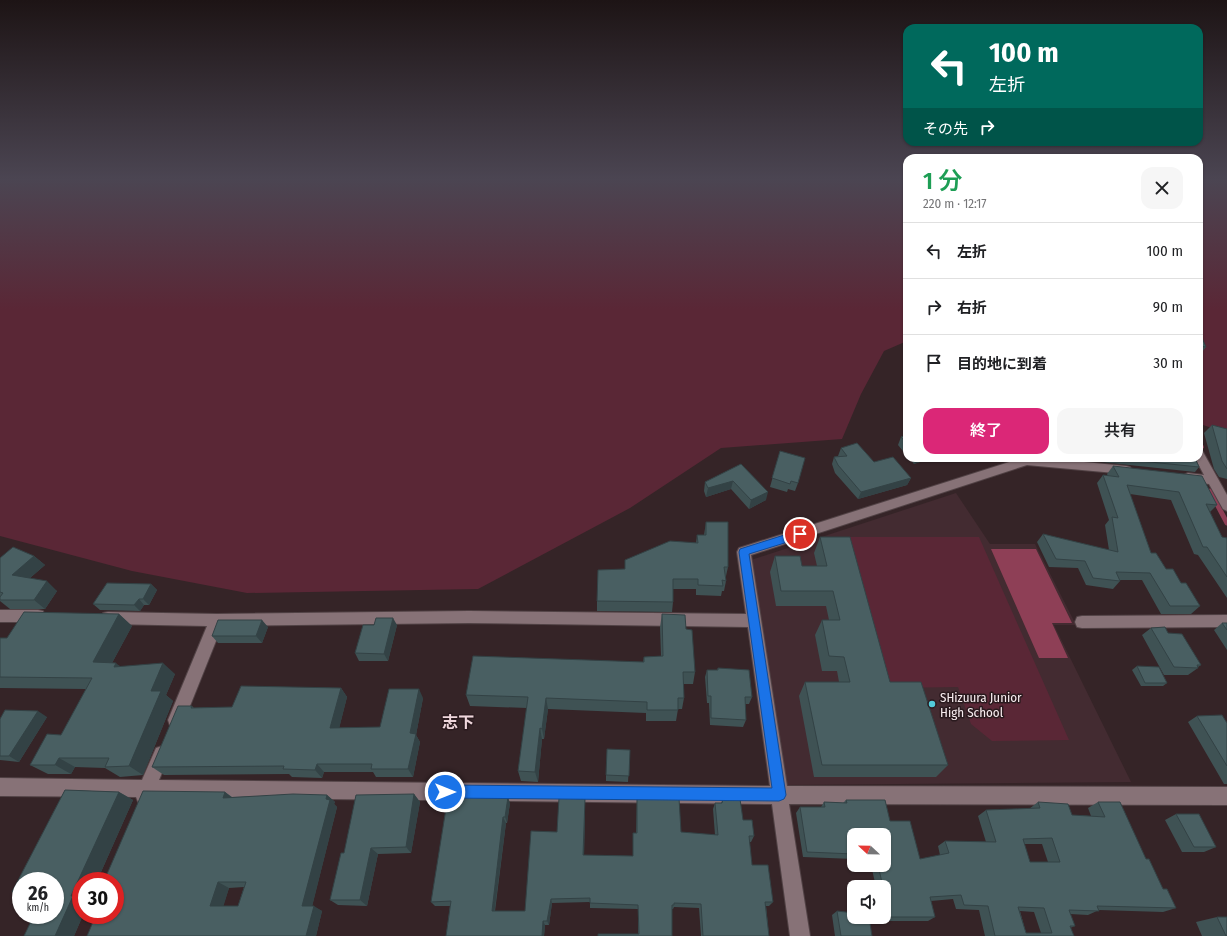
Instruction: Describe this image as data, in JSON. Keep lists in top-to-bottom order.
{
  "districts": ["志下"],
  "places": ["SHizuura Junior High School"],
  "north": "left",
  "page": {
    "turn": ["100 m", "左折"],
    "then": "その先",
    "heading": ["1 分", "220 m · 12:17"],
    "list": [
      {
        "name": "左折",
        "value": "100 m"
      },
      {
        "name": "右折",
        "value": "90 m"
      },
      {
        "name": "目的地に到着",
        "value": "30 m"
      }
    ],
    "buttons": ["終了", "共有"],
    "speed": "26 km/h",
    "limit": "30"
  }
}
